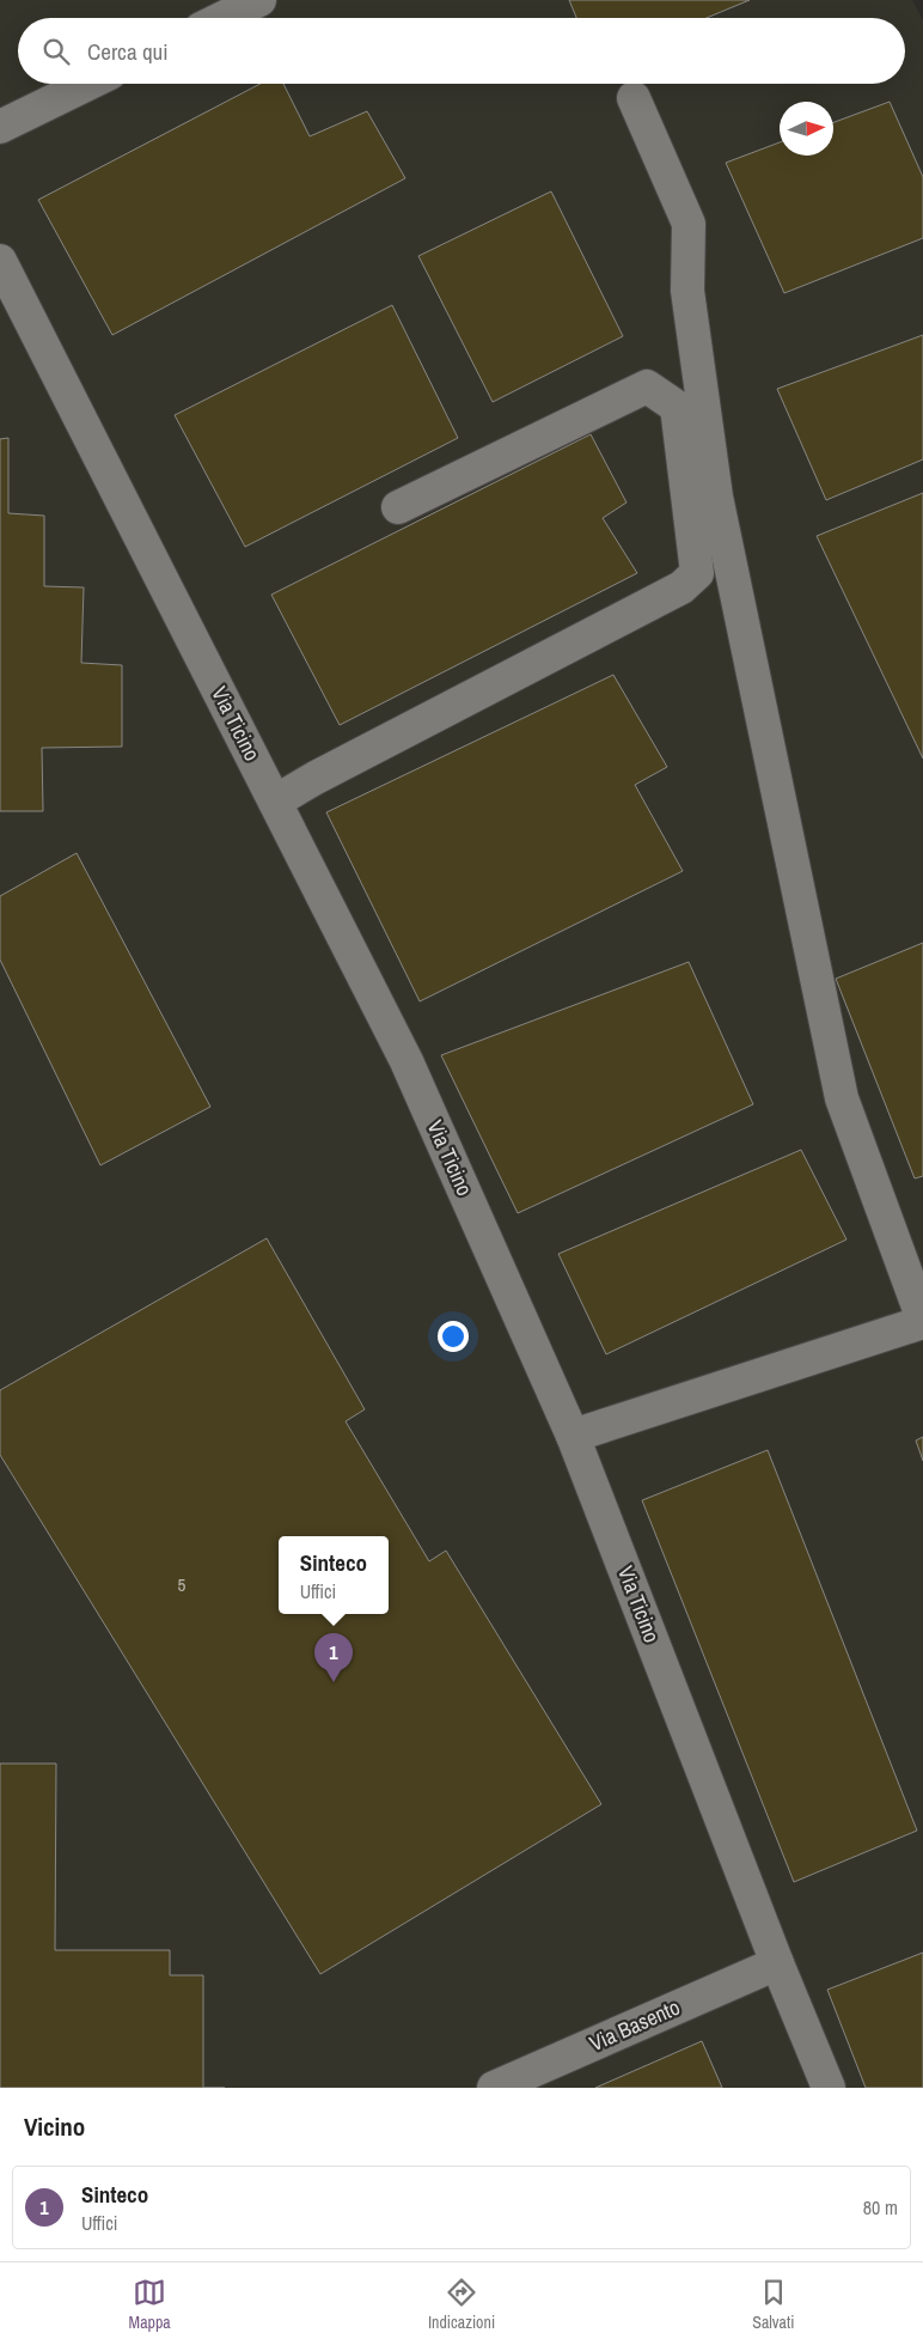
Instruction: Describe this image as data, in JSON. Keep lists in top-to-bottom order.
{
  "streets": {
    "street": ["Via Ticino", "Via Basento"]
  },
  "crossings": [
    ["Via Ticino", "Via Basento"]
  ],
  "house_numbers": ["5"],
  "north": "right",
  "page": {
    "search": "Cerca qui",
    "popup": ["Sinteco", "Uffici"],
    "pins": "1",
    "heading": "Vicino",
    "list": [
      {
        "mark": "1",
        "name": "Sinteco",
        "note": "Uffici",
        "value": "80 m"
      }
    ],
    "nav": ["Mappa", "Indicazioni", "Salvati"]
  }
}
